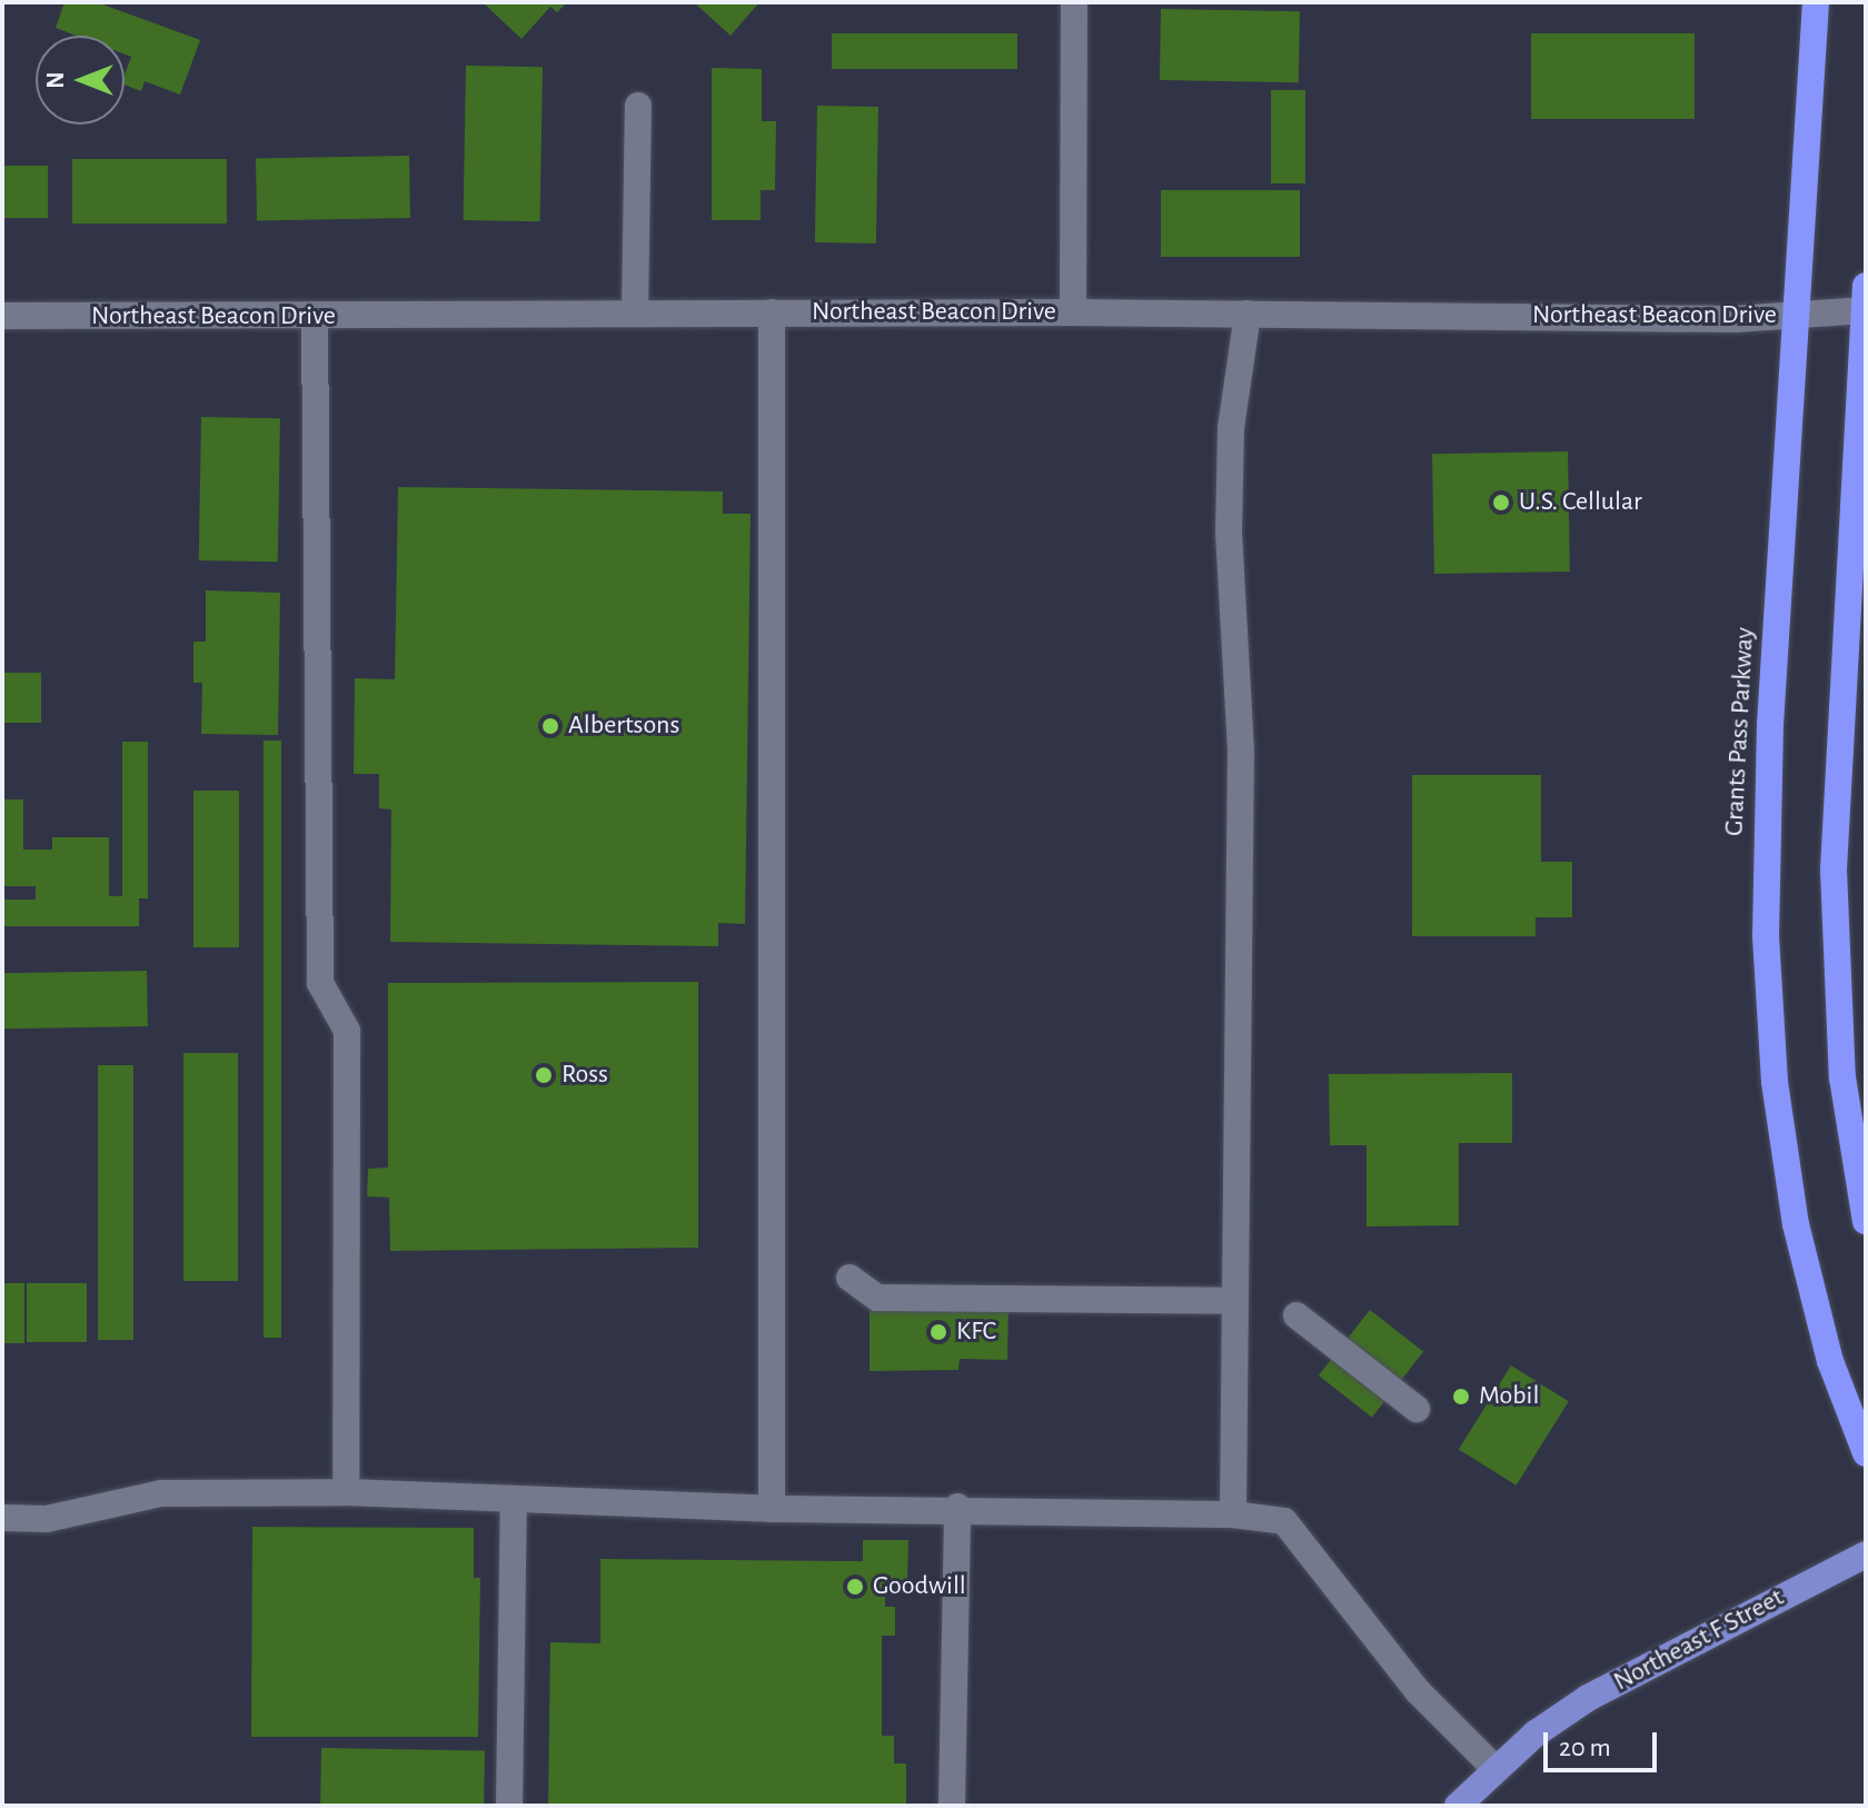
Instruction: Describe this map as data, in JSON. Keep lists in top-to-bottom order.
{
  "streets": {
    "highway": ["Grants Pass Parkway"],
    "main road": ["Northeast F Street"],
    "street": ["Northeast Beacon Drive"]
  },
  "crossings": [
    ["Northeast Beacon Drive", "Grants Pass Parkway"]
  ],
  "places": [
    "U.S. Cellular",
    "Albertsons",
    "Ross",
    "KFC",
    "Mobil",
    "Goodwill"
  ],
  "scale_bar": "20 m",
  "north": "left"
}
